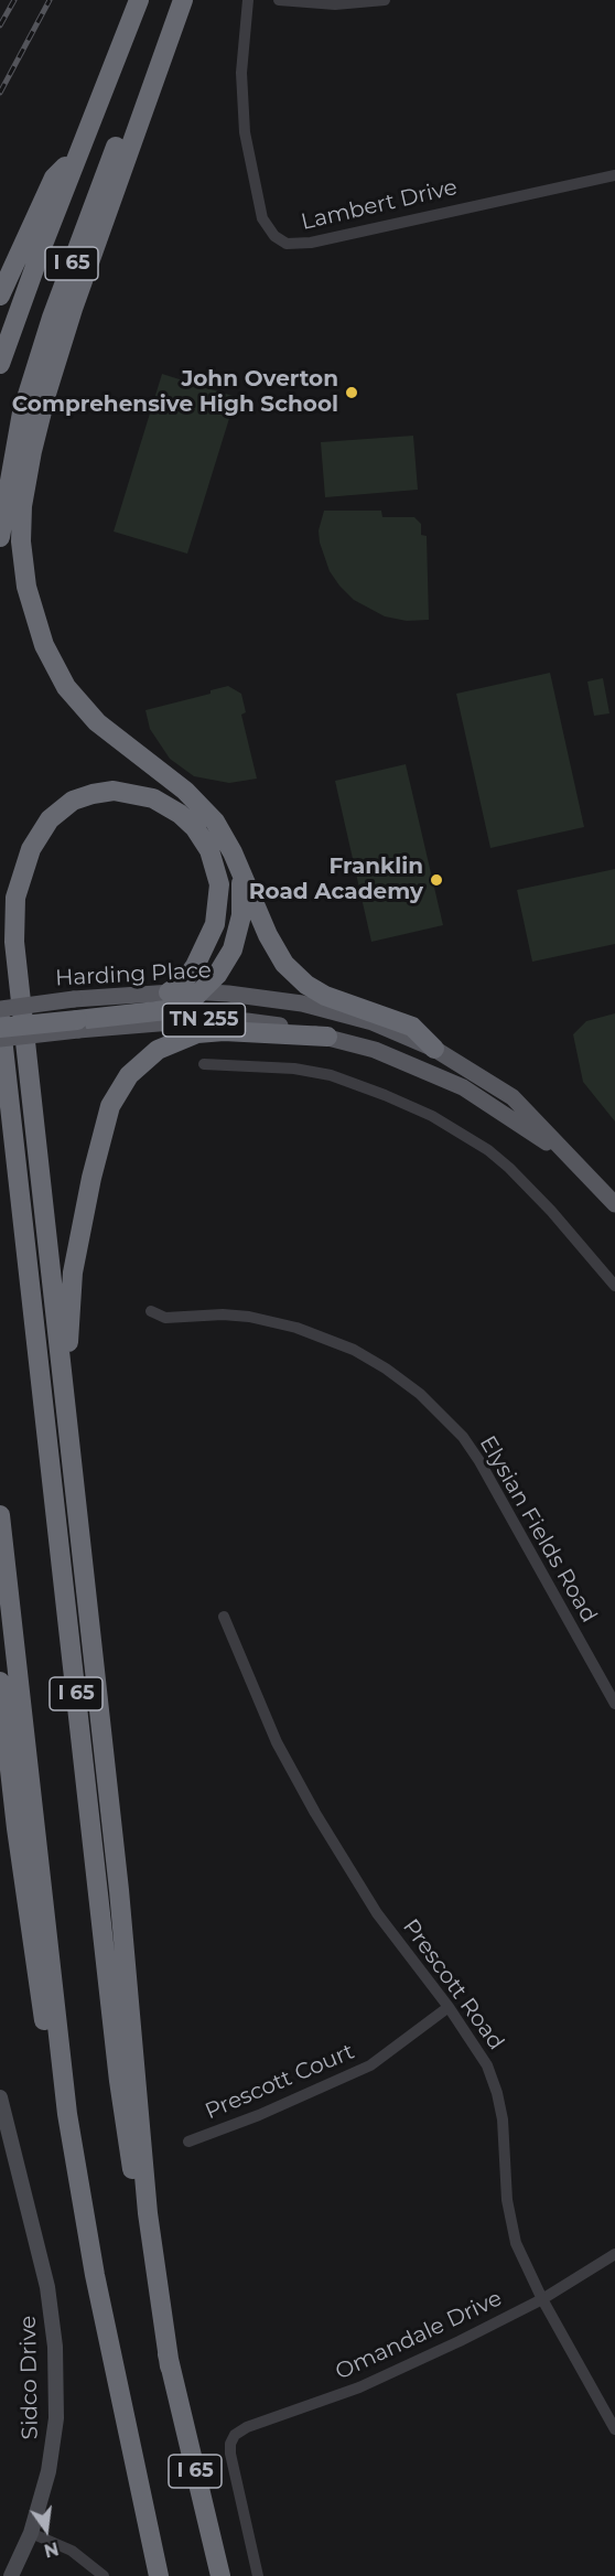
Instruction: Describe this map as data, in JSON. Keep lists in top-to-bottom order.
{
  "streets": {
    "highway": ["I 65"],
    "main road": ["Harding Place", "TN 255", "Sidco Drive"],
    "street": [
      "Lambert Drive",
      "Elysian Fields Road",
      "Prescott Road",
      "Prescott Court",
      "Omandale Drive"
    ]
  },
  "crossings": [
    ["Prescott Road", "Prescott Court"],
    ["Prescott Road", "Omandale Drive"]
  ],
  "places": ["John Overton Comprehensive High School", "Franklin Road Academy"],
  "north": "bottom"
}
